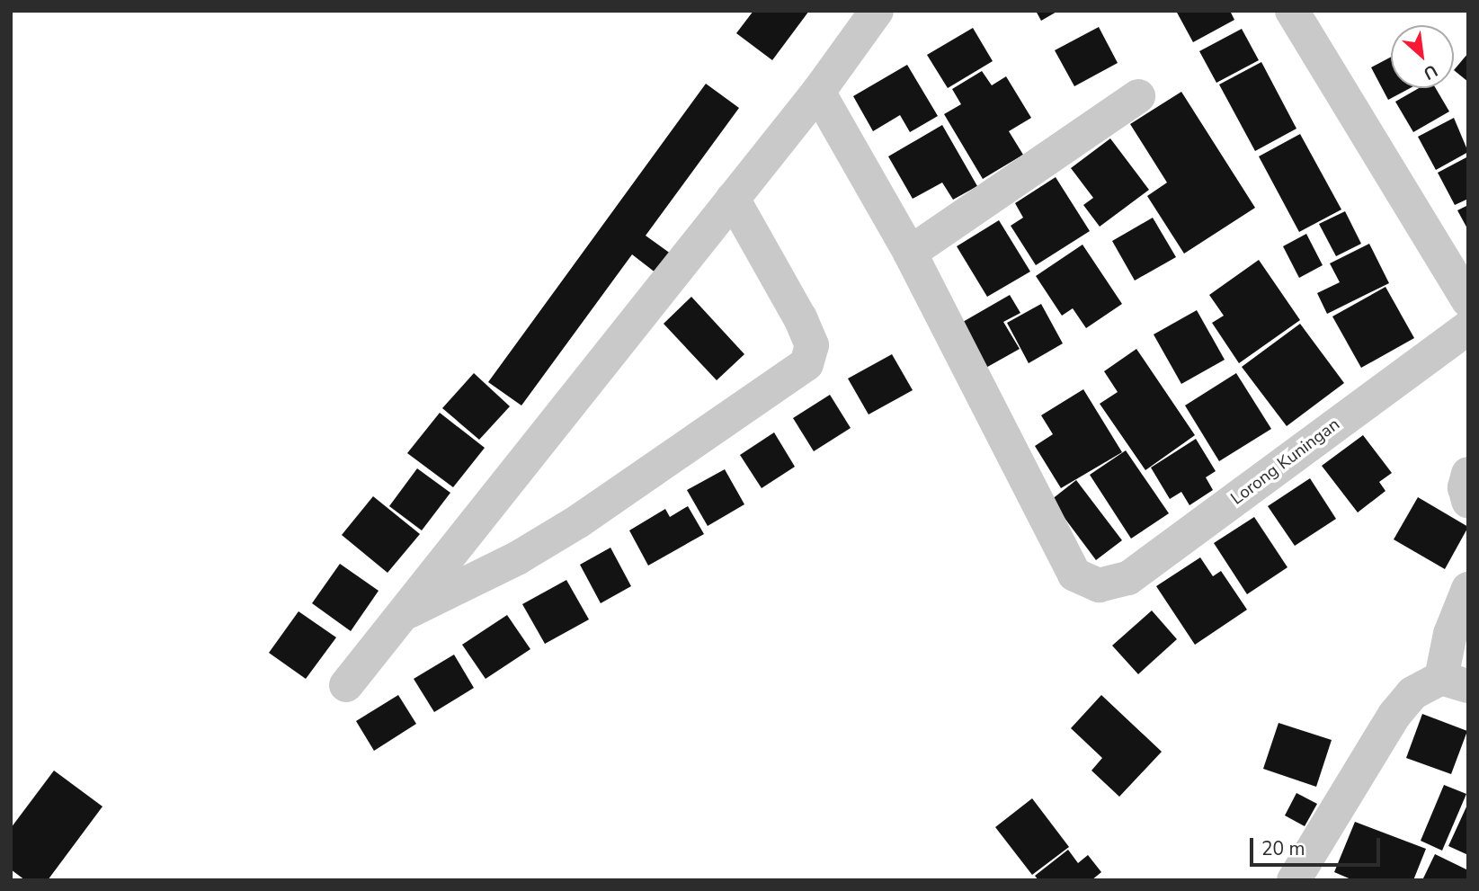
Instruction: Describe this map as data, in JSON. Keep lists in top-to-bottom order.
{
  "streets": {
    "street": ["Lorong Kuningan"]
  },
  "scale_bar": "20 m",
  "north": "bottom right"
}
